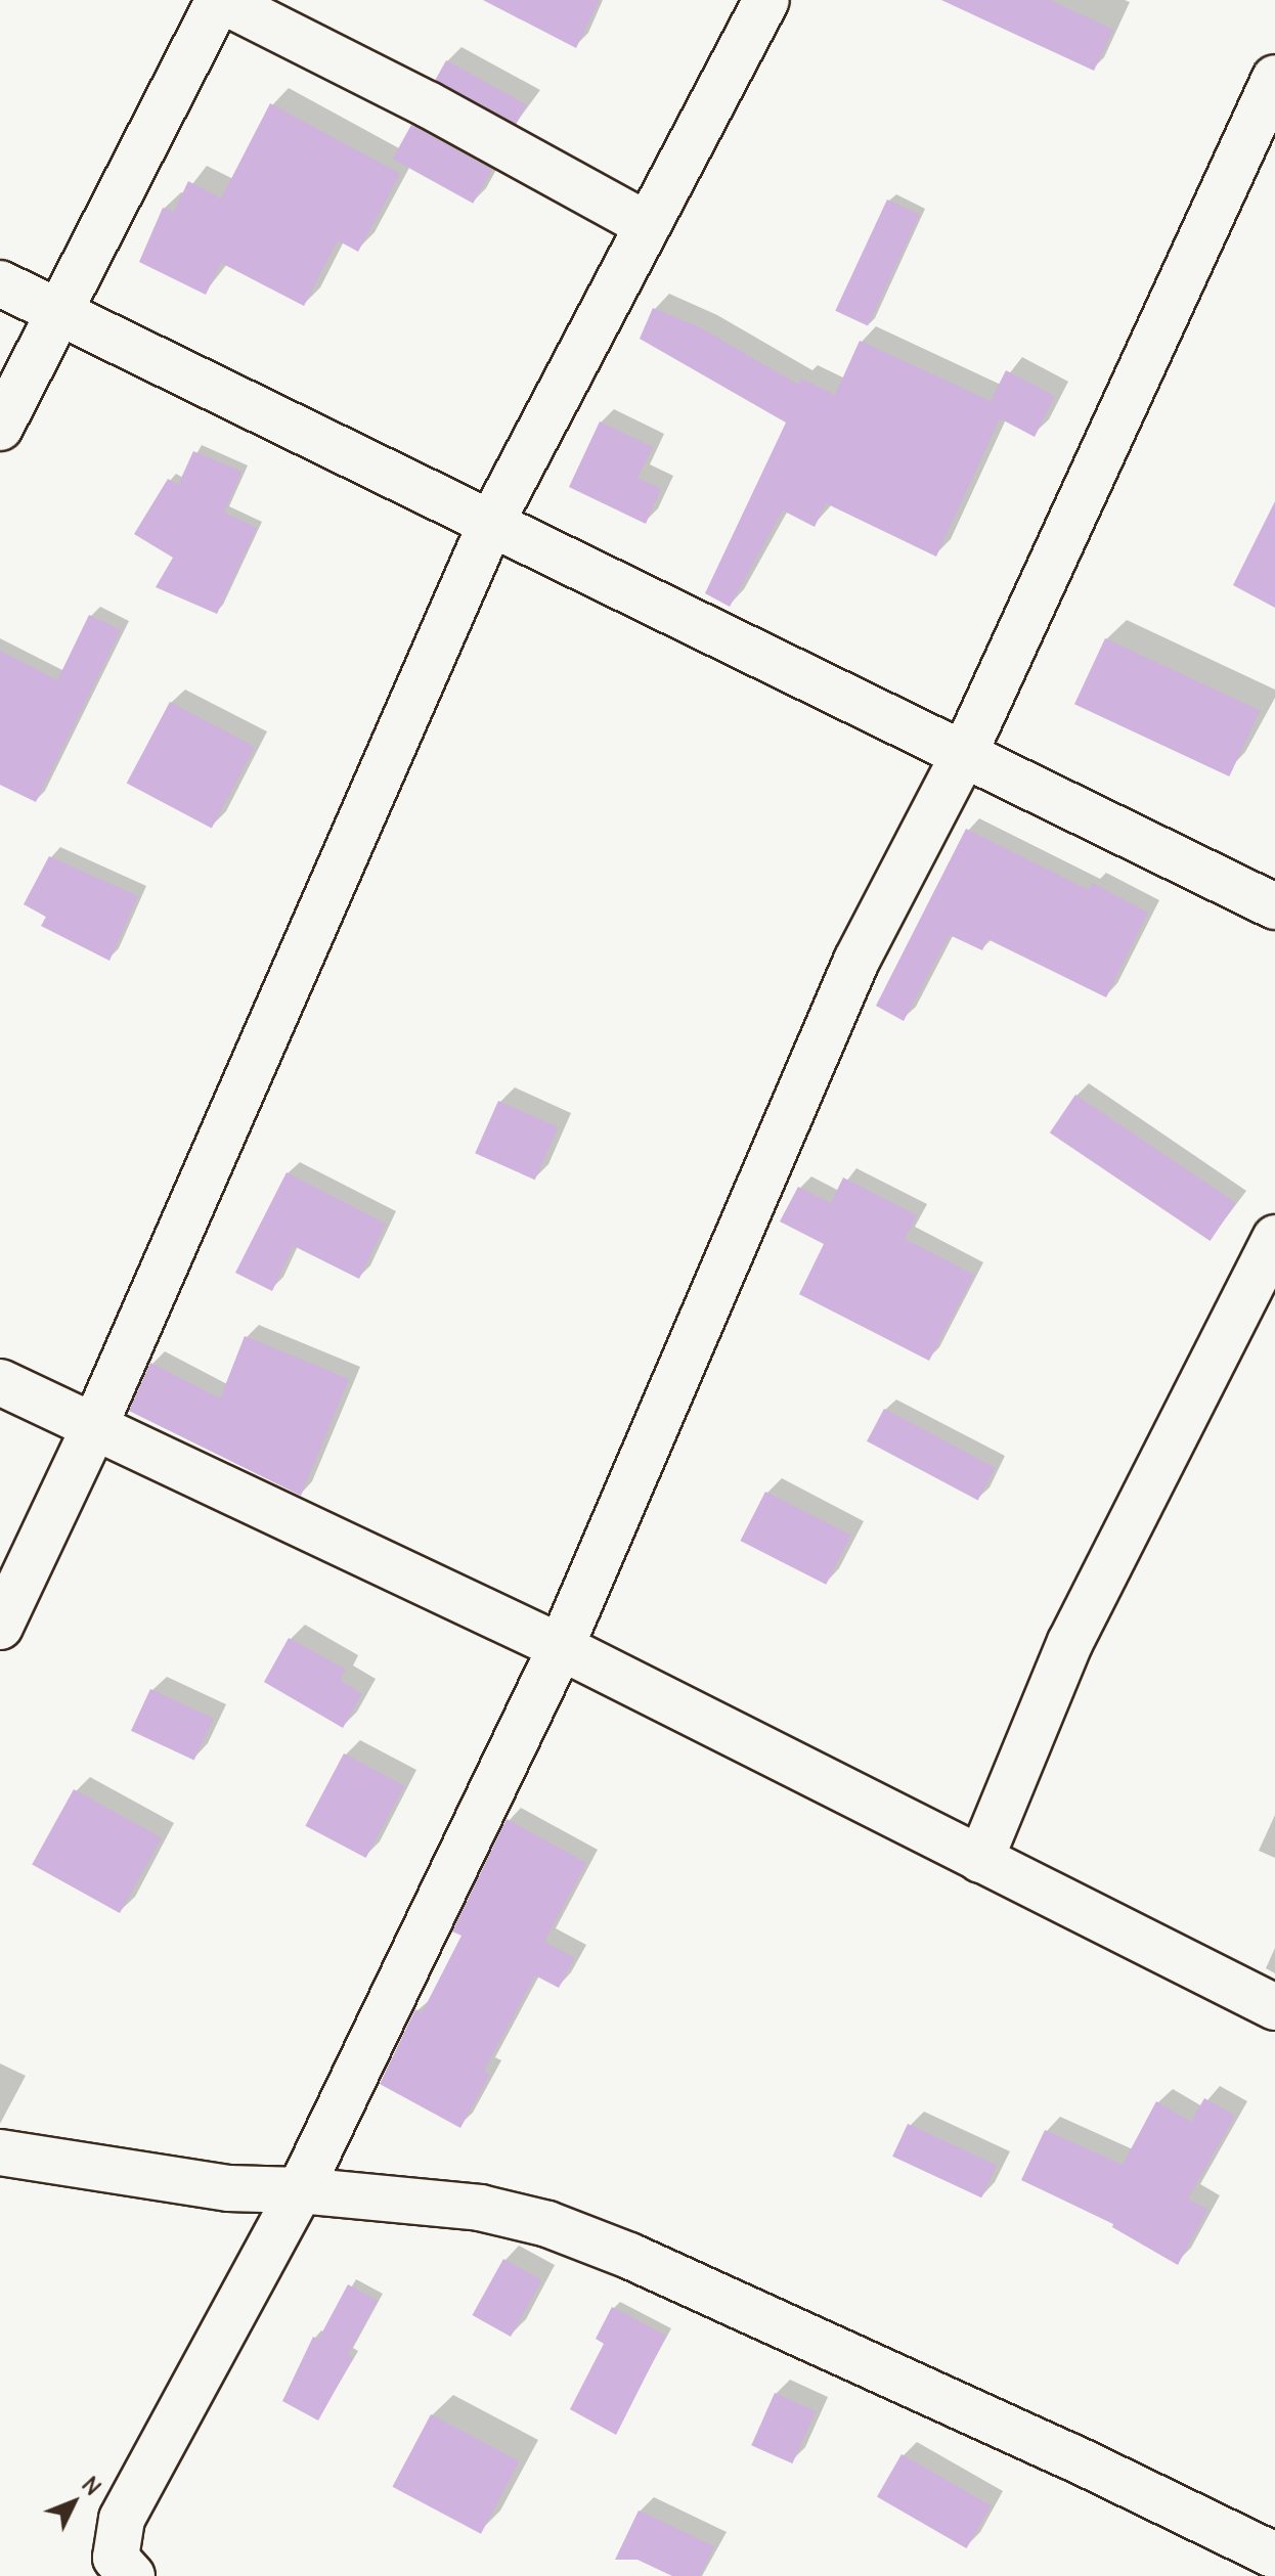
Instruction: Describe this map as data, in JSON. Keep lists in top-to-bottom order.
{
  "north": "top right"
}
